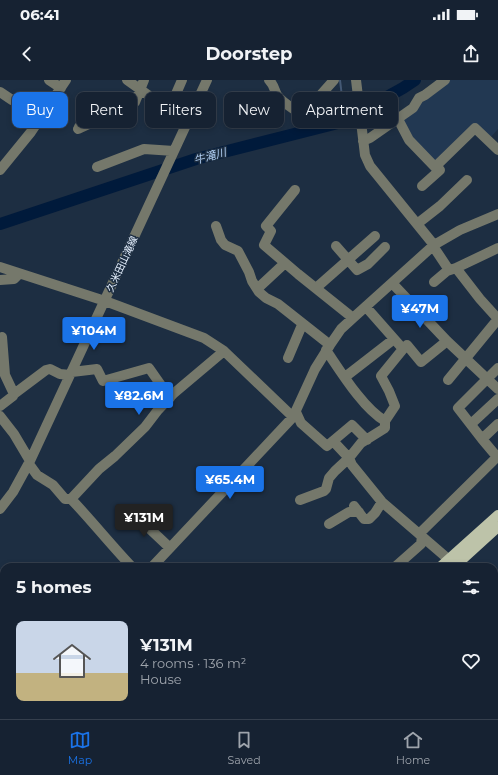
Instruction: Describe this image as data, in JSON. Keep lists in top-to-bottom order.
{
  "streets": {
    "street": ["久米田山滝線"]
  },
  "water": ["牛滝川"],
  "page": {
    "status": "06:41",
    "header": "Doorstep",
    "chip": [
      "Buy",
      "Rent",
      "Filters",
      "New",
      "Apartment"
    ],
    "price": [
      "¥47M",
      "¥104M",
      "¥82.6M",
      "¥65.4M",
      "¥131M"
    ],
    "heading": "5 homes",
    "list": [
      {
        "name": "¥131M",
        "note": "4 rooms · 136 m² · House"
      }
    ],
    "tabs": ["Map", "Saved", "Home"]
  }
}
